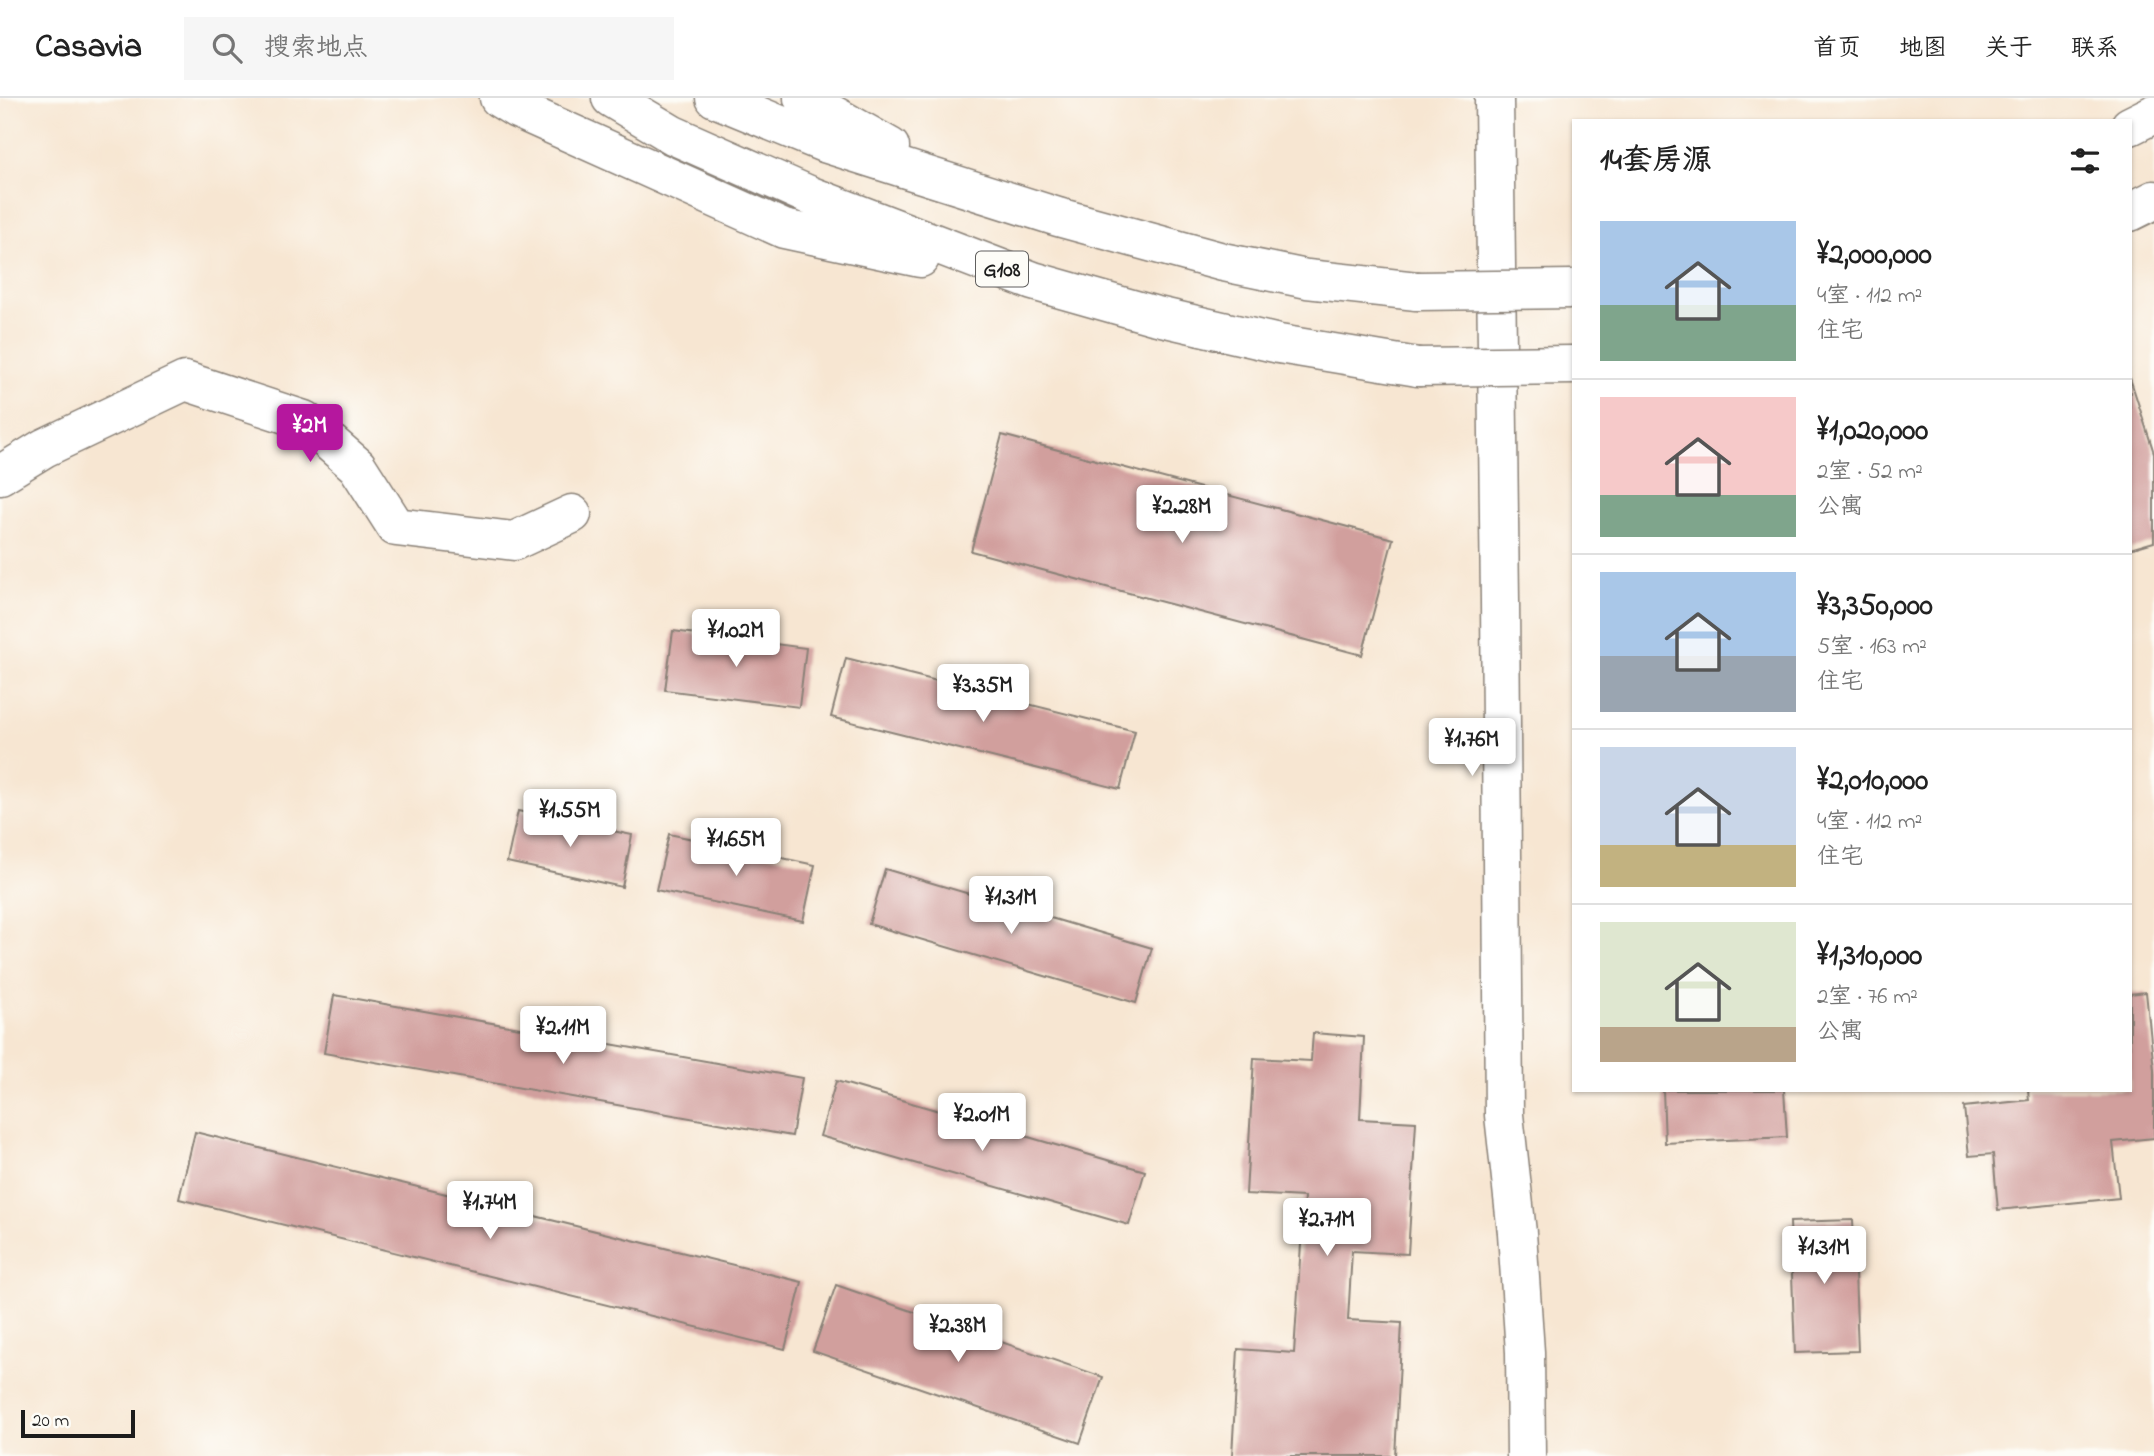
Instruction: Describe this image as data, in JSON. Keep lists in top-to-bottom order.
{
  "streets": {
    "main road": ["G108"]
  },
  "scale_bar": "20 m",
  "page": {
    "header": "Casavia",
    "search": "搜索地点",
    "nav": [
      "首页",
      "地图",
      "关于",
      "联系"
    ],
    "heading": "14套房源",
    "list": [
      {
        "name": "¥2,000,000",
        "note": "4室 · 112 m² · 住宅"
      },
      {
        "name": "¥1,020,000",
        "note": "2室 · 52 m² · 公寓"
      },
      {
        "name": "¥3,350,000",
        "note": "5室 · 163 m² · 住宅"
      },
      {
        "name": "¥2,010,000",
        "note": "4室 · 112 m² · 住宅"
      },
      {
        "name": "¥1,310,000",
        "note": "2室 · 76 m² · 公寓"
      }
    ],
    "price": [
      "¥2M",
      "¥2.28M",
      "¥1.02M",
      "¥3.35M",
      "¥1.76M",
      "¥1.55M",
      "¥1.65M",
      "¥1.31M",
      "¥2.11M",
      "¥2.01M",
      "¥1.74M",
      "¥2.71M",
      "¥1.31M",
      "¥2.38M"
    ],
    "scale": "20 m"
  }
}
